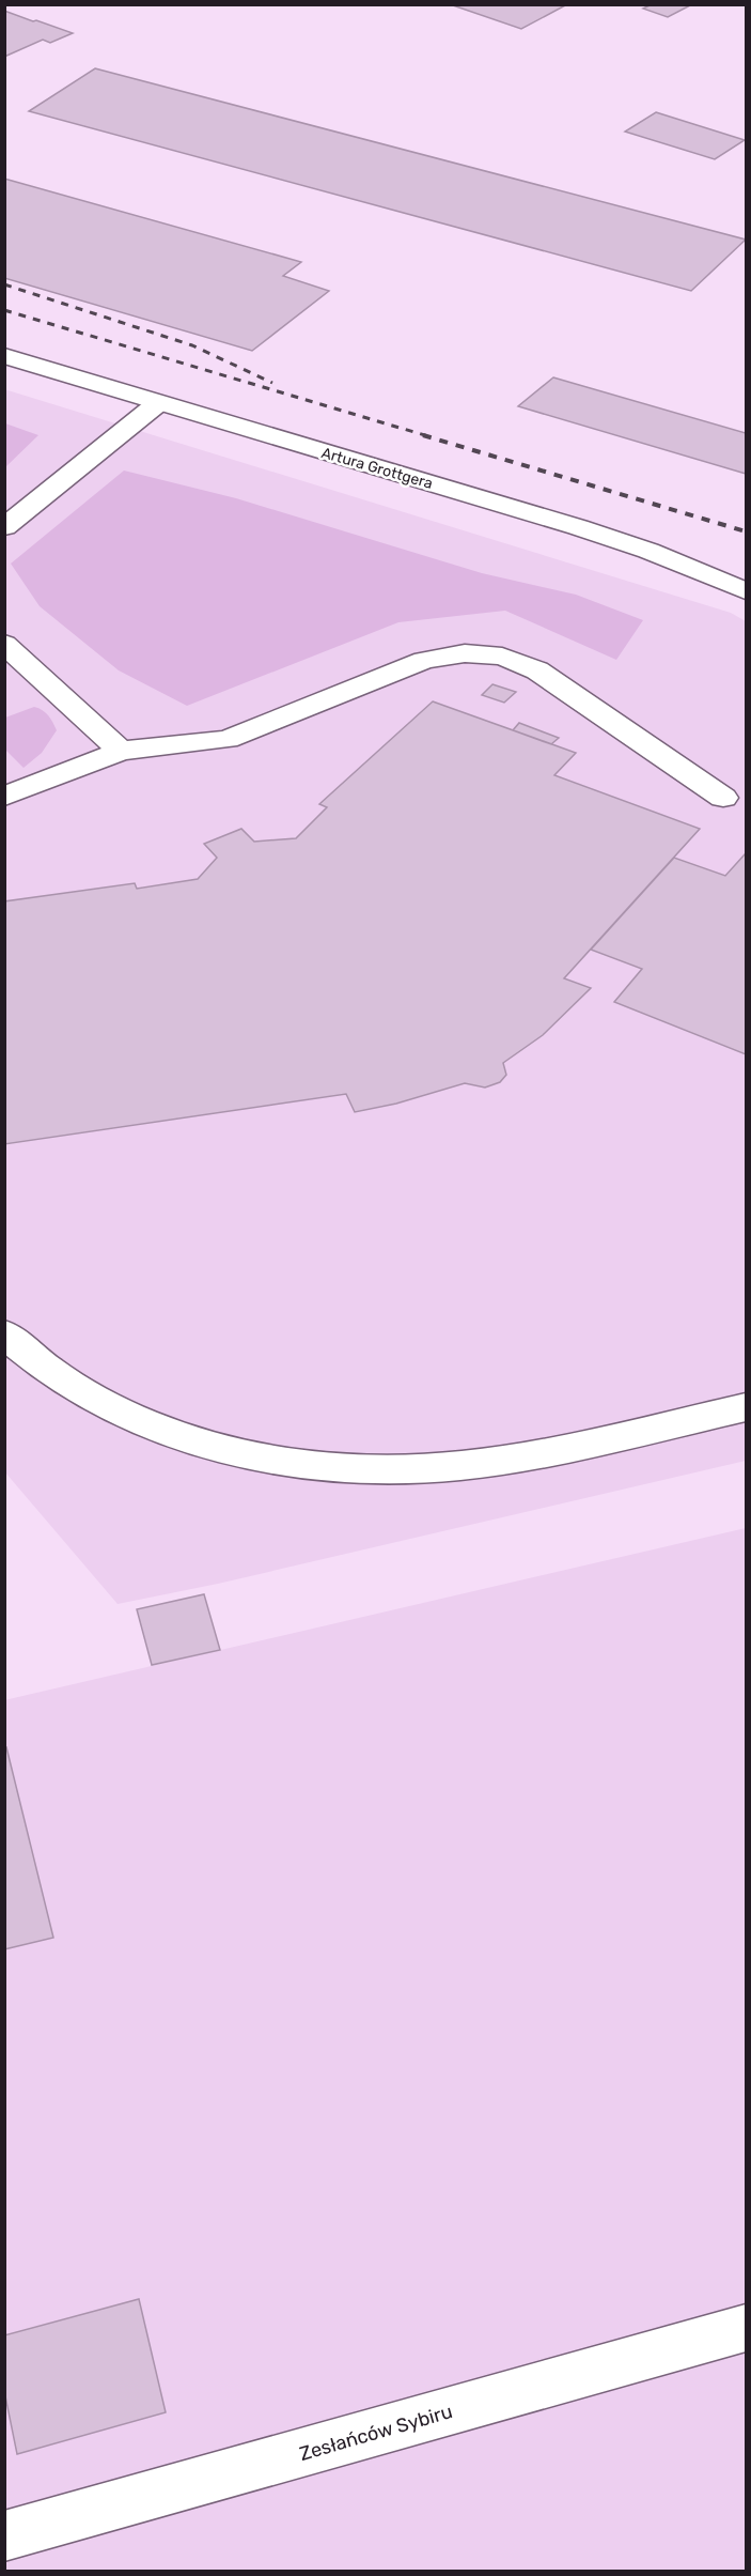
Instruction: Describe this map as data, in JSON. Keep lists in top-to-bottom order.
{
  "streets": {
    "street": ["Artura Grottgera", "Zesłańców Sybiru"]
  }
}
